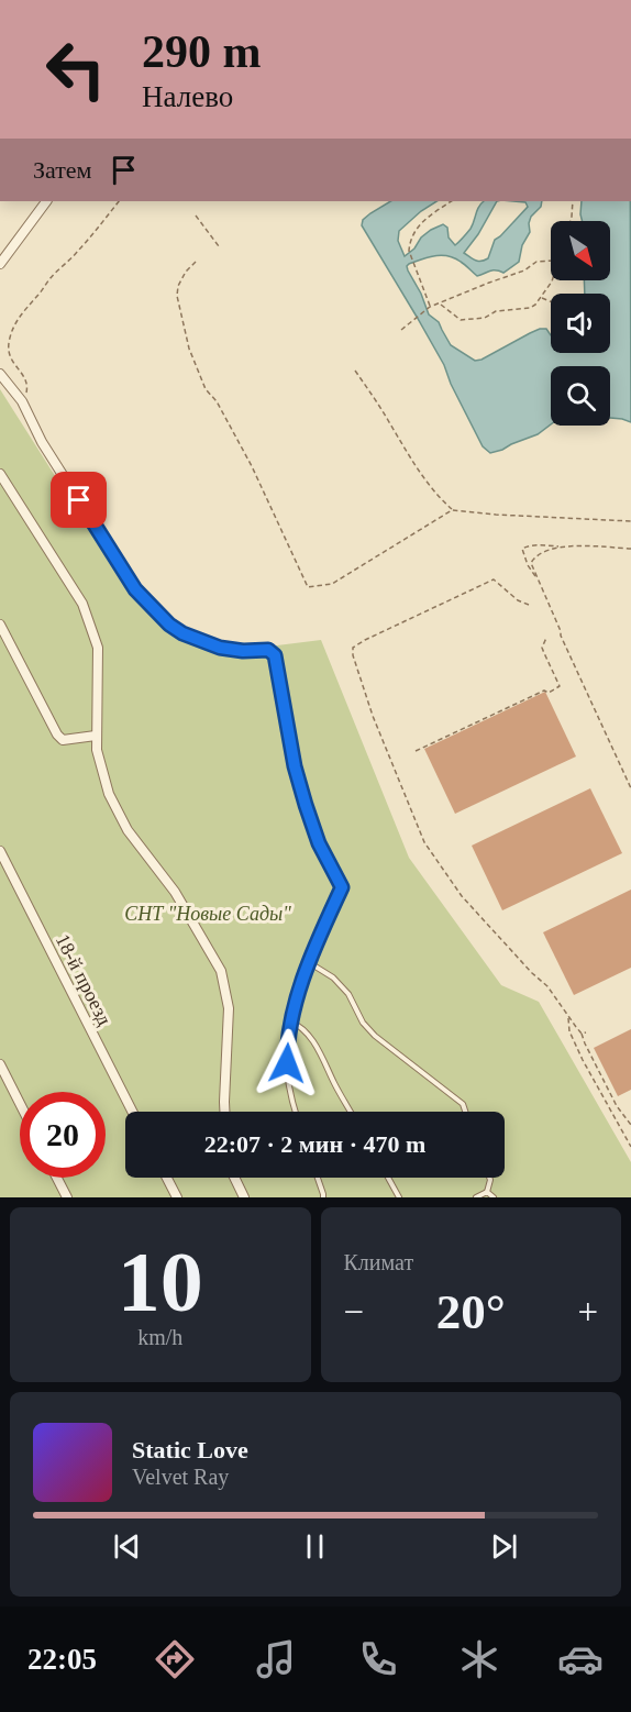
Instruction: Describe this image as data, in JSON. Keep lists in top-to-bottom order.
{
  "streets": {
    "street": ["18-й проезд"]
  },
  "parks": ["СНТ \"Новые Сады\""],
  "north": "bottom right",
  "page": {
    "turn": ["290 m", "Налево"],
    "then": "Затем",
    "limit": "20",
    "trip": "22:07 · 2 мин · 470 m",
    "tile": [
      ["10", "km/h"],
      "Климат"
    ],
    "heat": ["−", "20°", "+"],
    "song": ["Static Love", "Velvet Ray"],
    "tabs": "22:05"
  }
}
